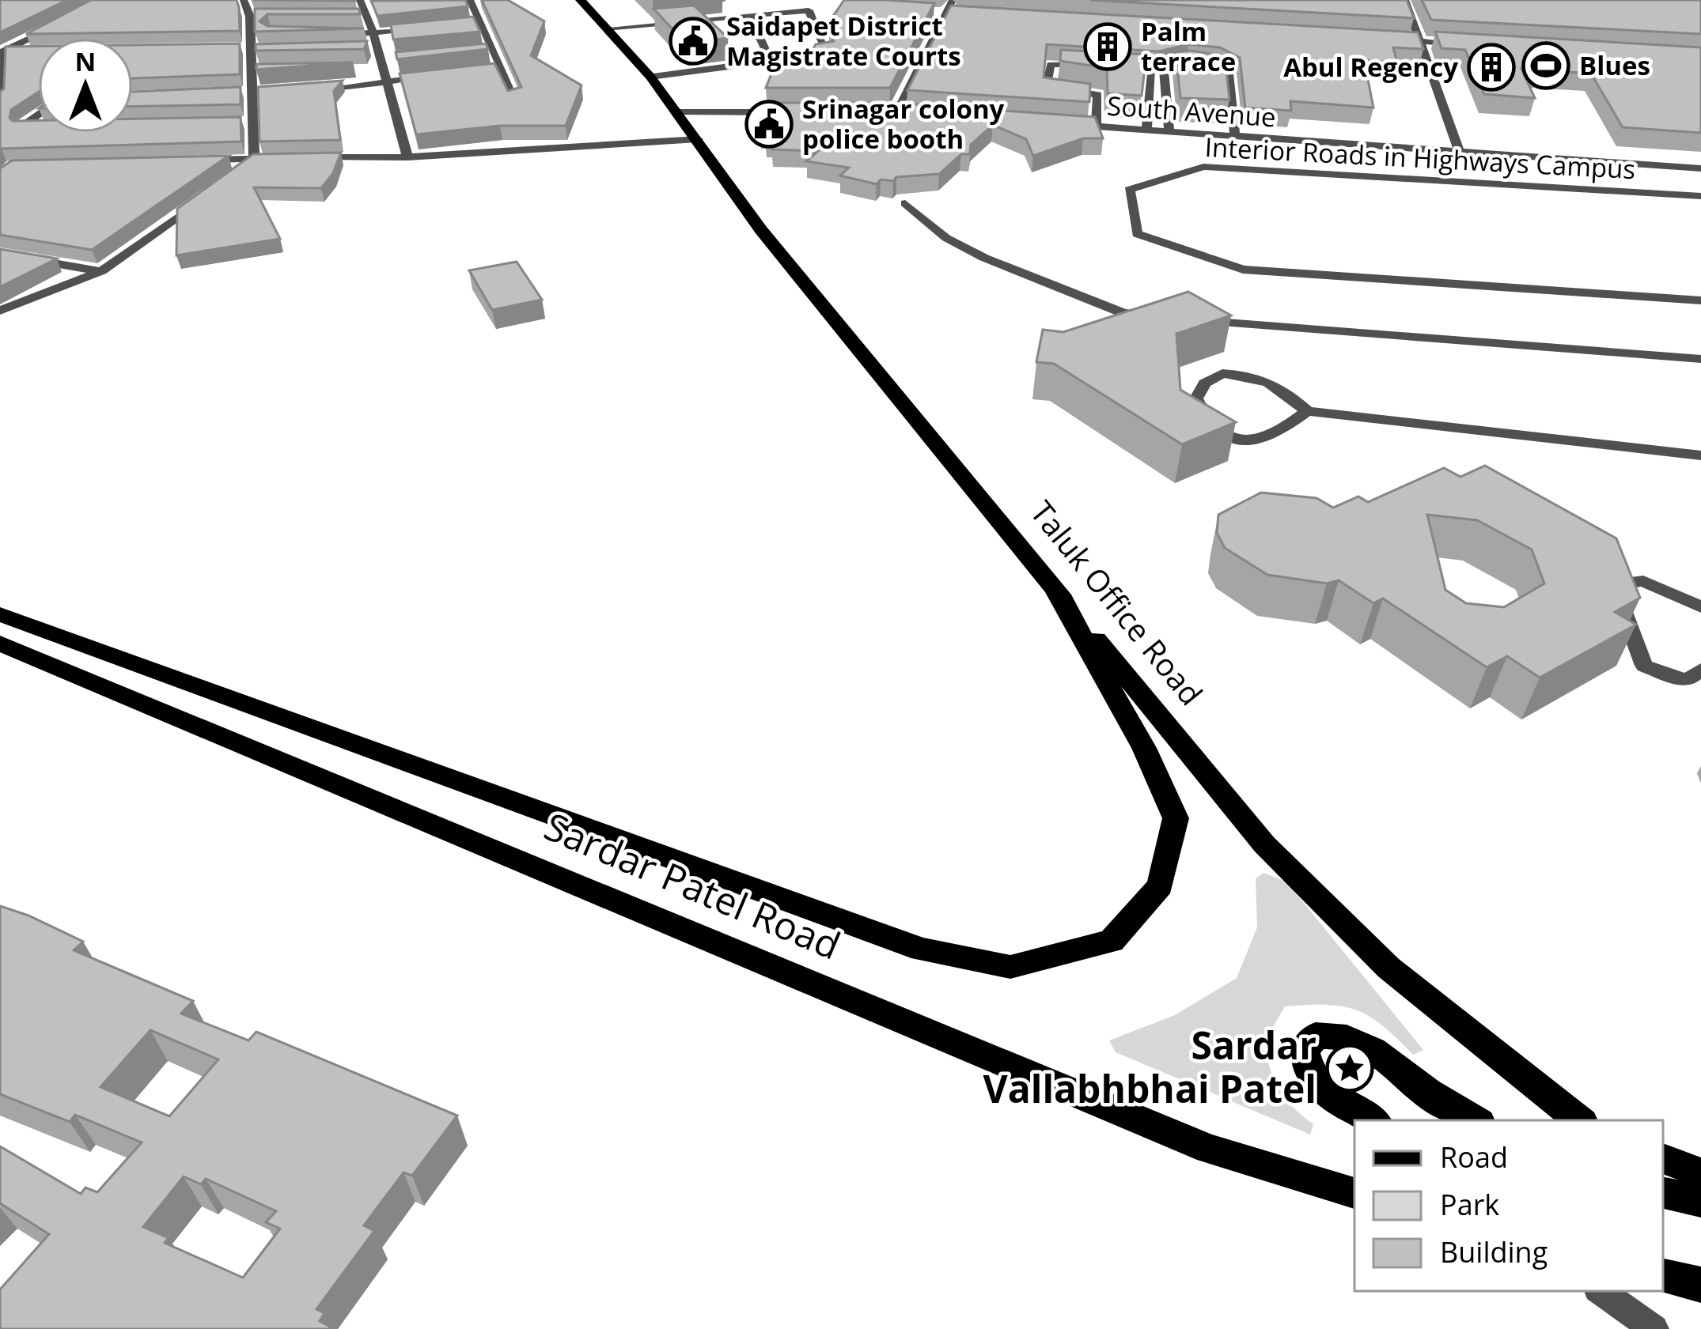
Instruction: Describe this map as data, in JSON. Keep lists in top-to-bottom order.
{
  "streets": {
    "main road": ["Taluk Office Road", "Sardar Patel Road"],
    "street": ["South Avenue", "Interior Roads in Highways Campus"]
  },
  "places": {
    "public building": ["Saidapet District Magistrate Courts", "Srinagar colony police booth"],
    "building": ["Palm terrace", "Abul Regency"],
    "sports": ["Blues"],
    "place": ["Sardar Vallabhbhai Patel"]
  },
  "legend": ["Road", "Park", "Building"],
  "north": "top"
}
